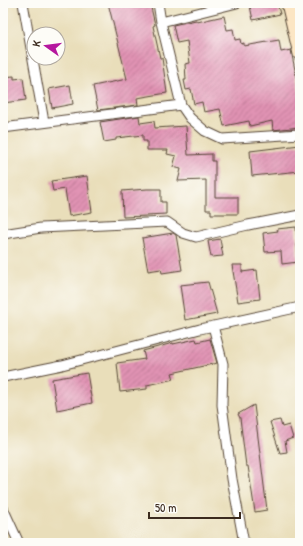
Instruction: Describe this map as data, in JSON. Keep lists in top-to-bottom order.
{
  "scale_bar": "50 m",
  "north": "left"
}
